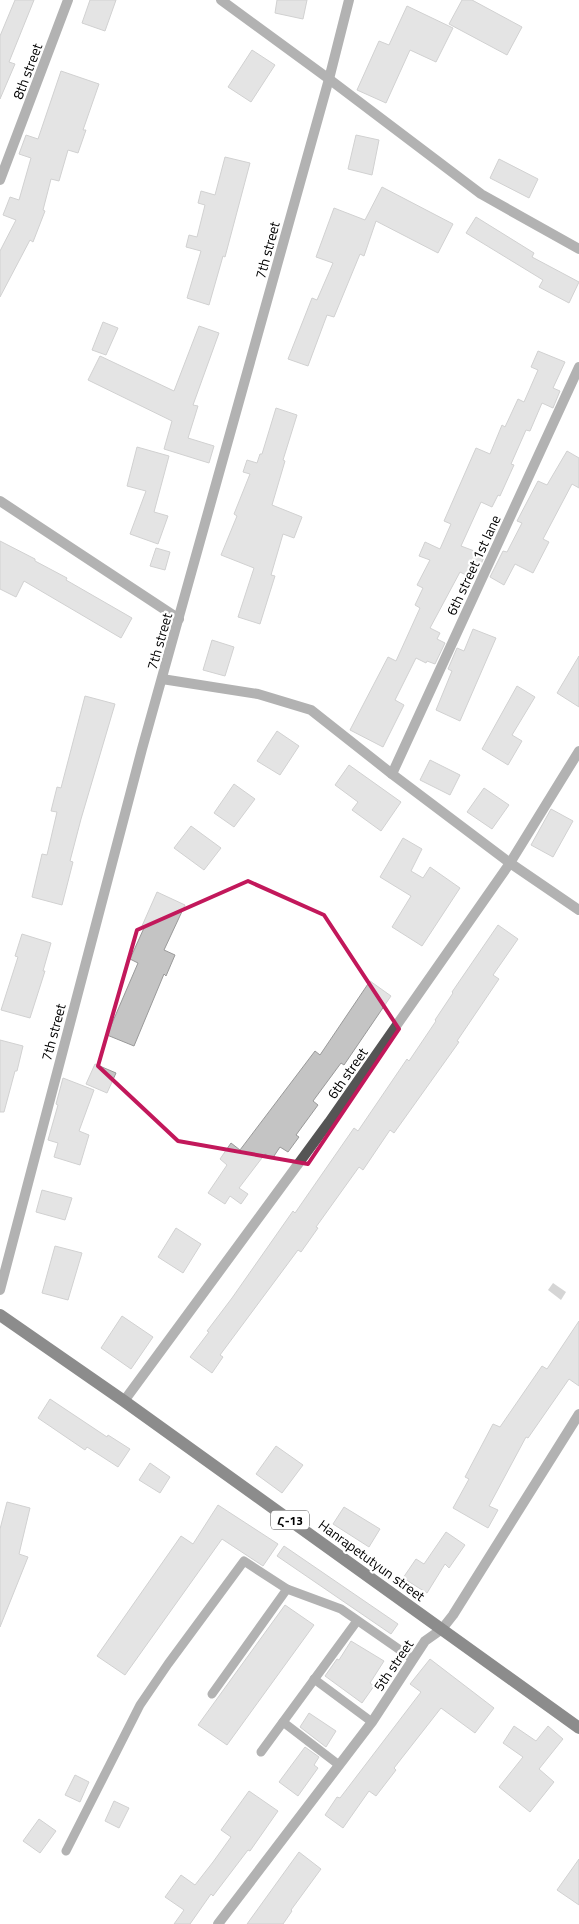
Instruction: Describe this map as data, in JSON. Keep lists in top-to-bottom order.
{
  "streets": {
    "main road": ["Հ-13", "Hanrapetutyun street"],
    "street": [
      "8th street",
      "7th street",
      "6th street 1st lane",
      "6th street",
      "5th street"
    ]
  },
  "crossings": [
    ["6th street", "Hanrapetutyun street"],
    ["Hanrapetutyun street", "5th street"]
  ]
}
